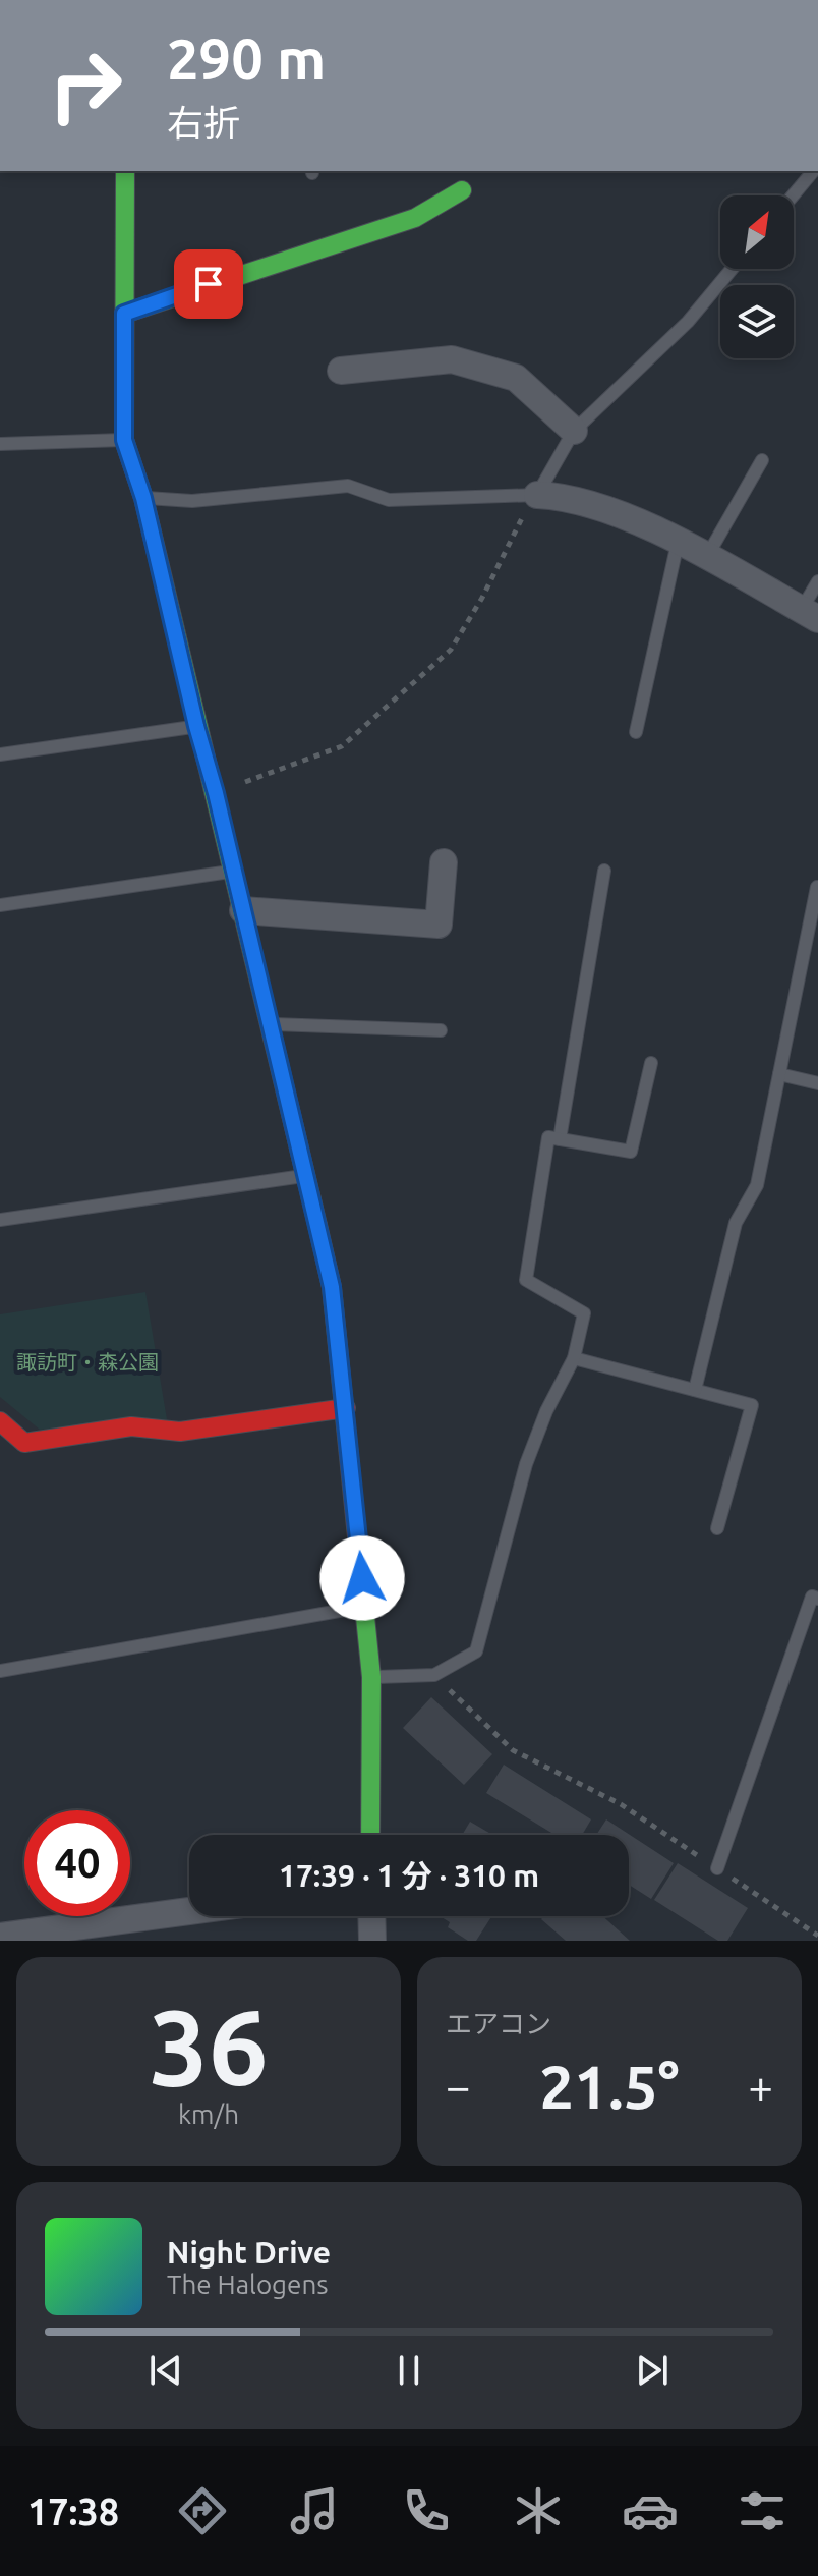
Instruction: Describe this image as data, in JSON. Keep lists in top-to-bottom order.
{
  "parks": ["諏訪町・森公園"],
  "north": "top right",
  "page": {
    "turn": ["290 m", "右折"],
    "limit": "40",
    "trip": "17:39 · 1 分 · 310 m",
    "tile": [
      ["36", "km/h"],
      "エアコン"
    ],
    "heat": ["−", "21.5°", "+"],
    "song": ["Night Drive", "The Halogens"],
    "tabs": "17:38"
  }
}
